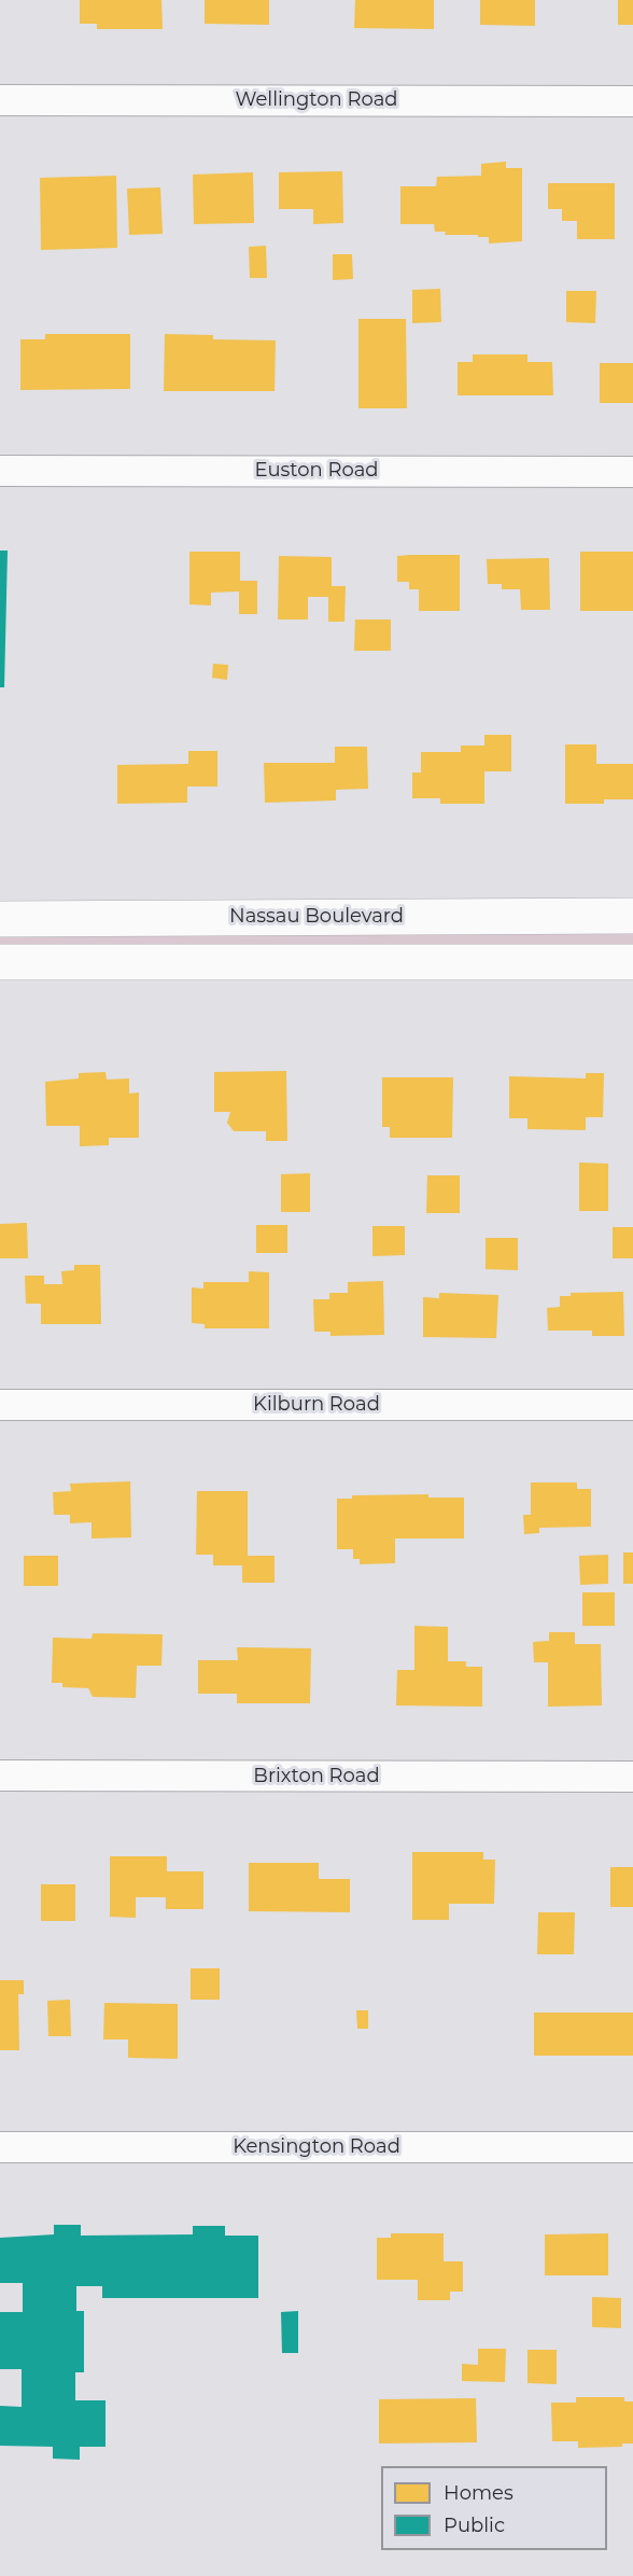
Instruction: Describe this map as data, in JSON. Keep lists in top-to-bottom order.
{
  "streets": {
    "main road": ["Nassau Boulevard"],
    "street": [
      "Wellington Road",
      "Euston Road",
      "Kilburn Road",
      "Brixton Road",
      "Kensington Road"
    ]
  },
  "legend": ["Homes", "Public"]
}
